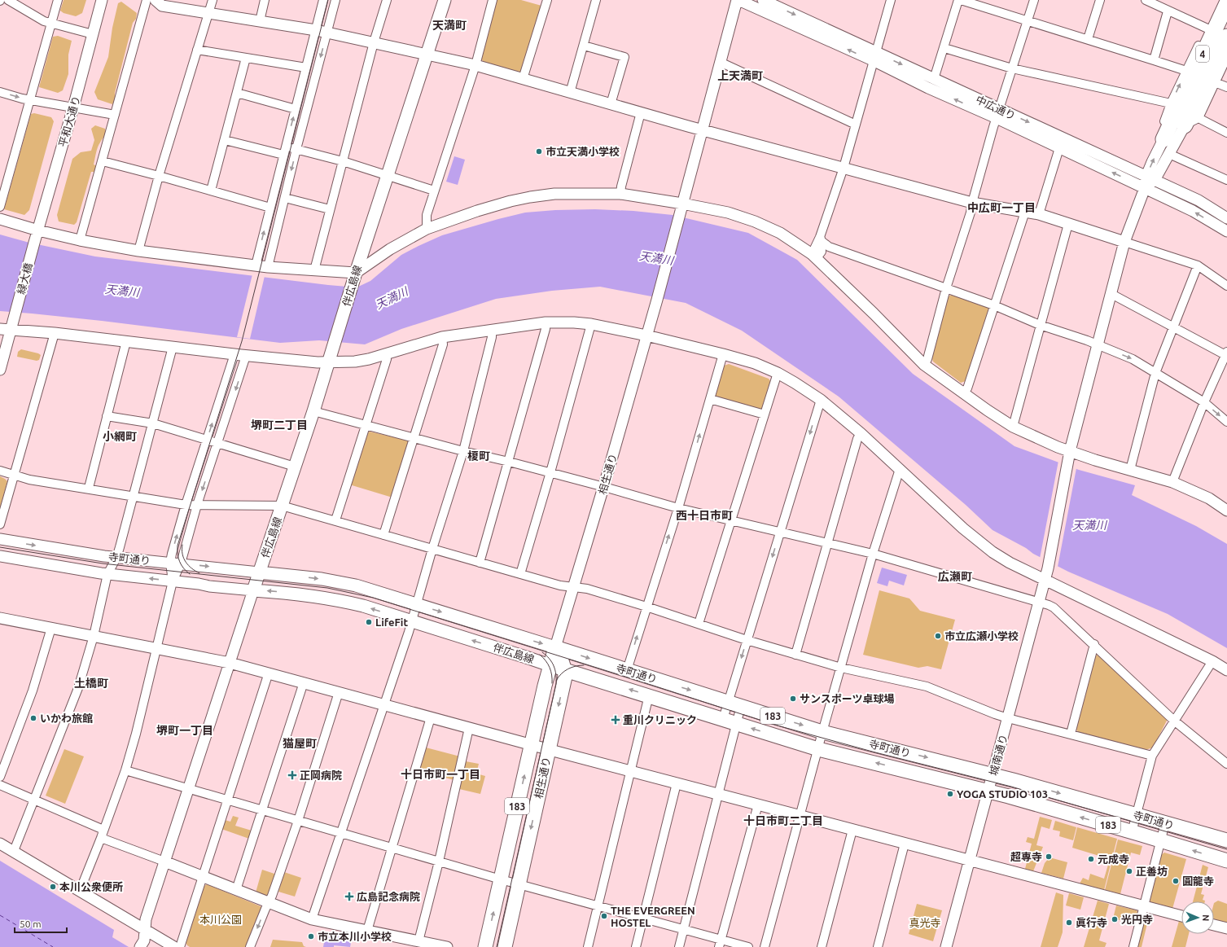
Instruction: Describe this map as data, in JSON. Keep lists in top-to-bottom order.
{
  "streets": {
    "highway": [
      "4",
      "相生通り",
      "寺町通り",
      "183"
    ],
    "main road": ["伴広島線"],
    "street": [
      "中広通り",
      "平和大通り",
      "緑大橋",
      "城南通り"
    ]
  },
  "crossings": [
    ["中広通り", "城南通り"],
    ["平和大通り", "緑大橋"],
    ["伴広島線", "相生通り"],
    ["伴広島線", "寺町通り"],
    ["相生通り", "寺町通り"],
    ["寺町通り", "城南通り"]
  ],
  "districts": [
    "天満町",
    "上天満町",
    "中広町一丁目",
    "堺町二丁目",
    "小網町",
    "榎町",
    "西十日市町",
    "広瀬町",
    "土橋町",
    "堺町一丁目",
    "猫屋町",
    "十日市町一丁目",
    "十日市町二丁目"
  ],
  "water": ["天満川"],
  "parks": ["本川公園", "真光寺"],
  "places": {
    "other": [
      "市立天満小学校",
      "LifeFit",
      "市立広瀬小学校",
      "サンスポーツ卓球場",
      "いかわ旅館",
      "YOGA STUDIO 103",
      "超専寺",
      "元成寺",
      "正善坊",
      "圓龍寺",
      "本川公衆便所",
      "THE EVERGREEN HOSTEL",
      "光円寺",
      "眞行寺",
      "市立本川小学校"
    ],
    "health": ["重川クリニック", "正岡病院", "広島記念病院"]
  },
  "scale_bar": "50 m",
  "north": "right"
}
